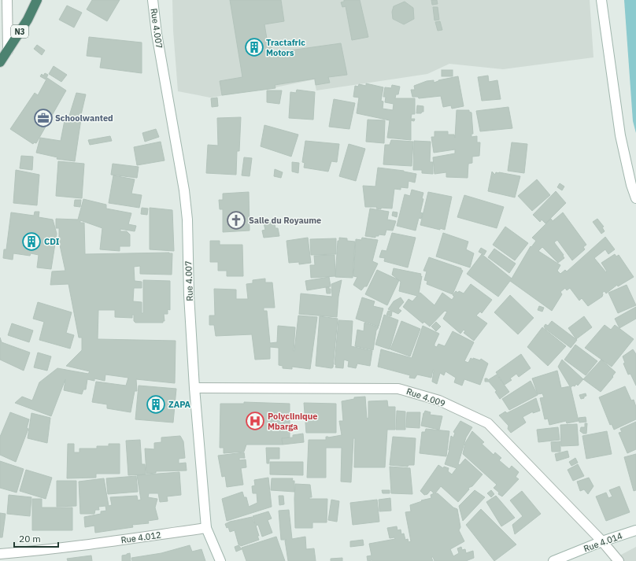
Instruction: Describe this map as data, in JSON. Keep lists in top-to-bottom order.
{
  "streets": {
    "highway": ["N3"],
    "main road": [
      "Rue 4.007",
      "Rue 4.009",
      "Rue 4.012",
      "Rue 4.014"
    ]
  },
  "crossings": [
    ["Rue 4.007", "Rue 4.009"],
    ["Rue 4.007", "Rue 4.012"],
    ["Rue 4.009", "Rue 4.014"]
  ],
  "places": {
    "building": ["Tractafric Motors", "CDI", "ZAPA"],
    "office": ["Schoolwanted"],
    "church": ["Salle du Royaume"],
    "hospital": ["Polyclinique Mbarga"]
  },
  "scale_bar": "20 m"
}
